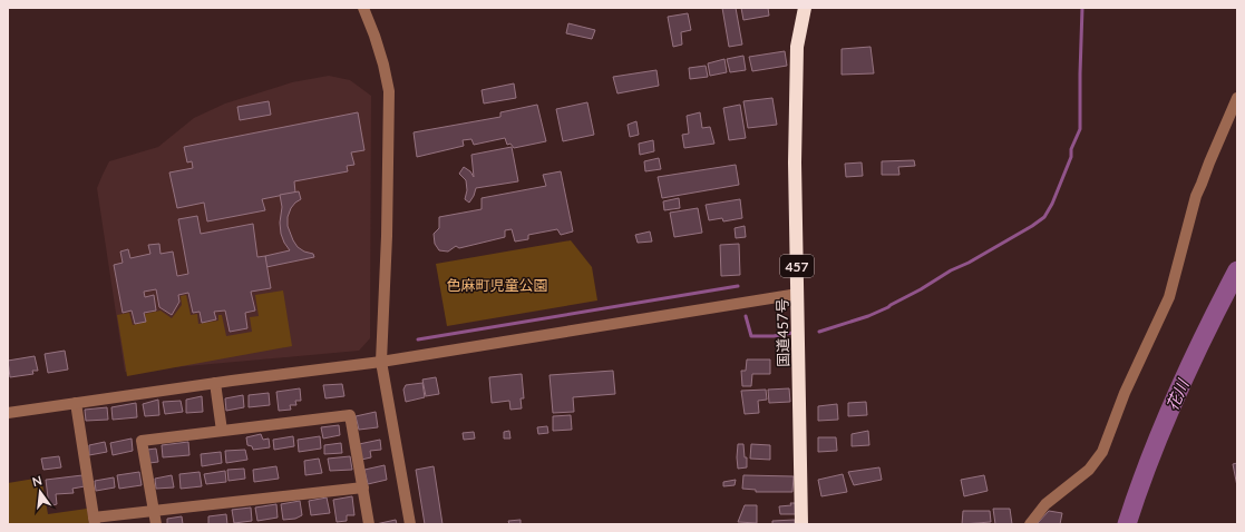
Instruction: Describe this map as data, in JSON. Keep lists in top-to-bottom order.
{
  "streets": {
    "highway": ["457", "国道457号"]
  },
  "water": ["花川"],
  "parks": ["色麻町児童公園"],
  "north": "top"
}
